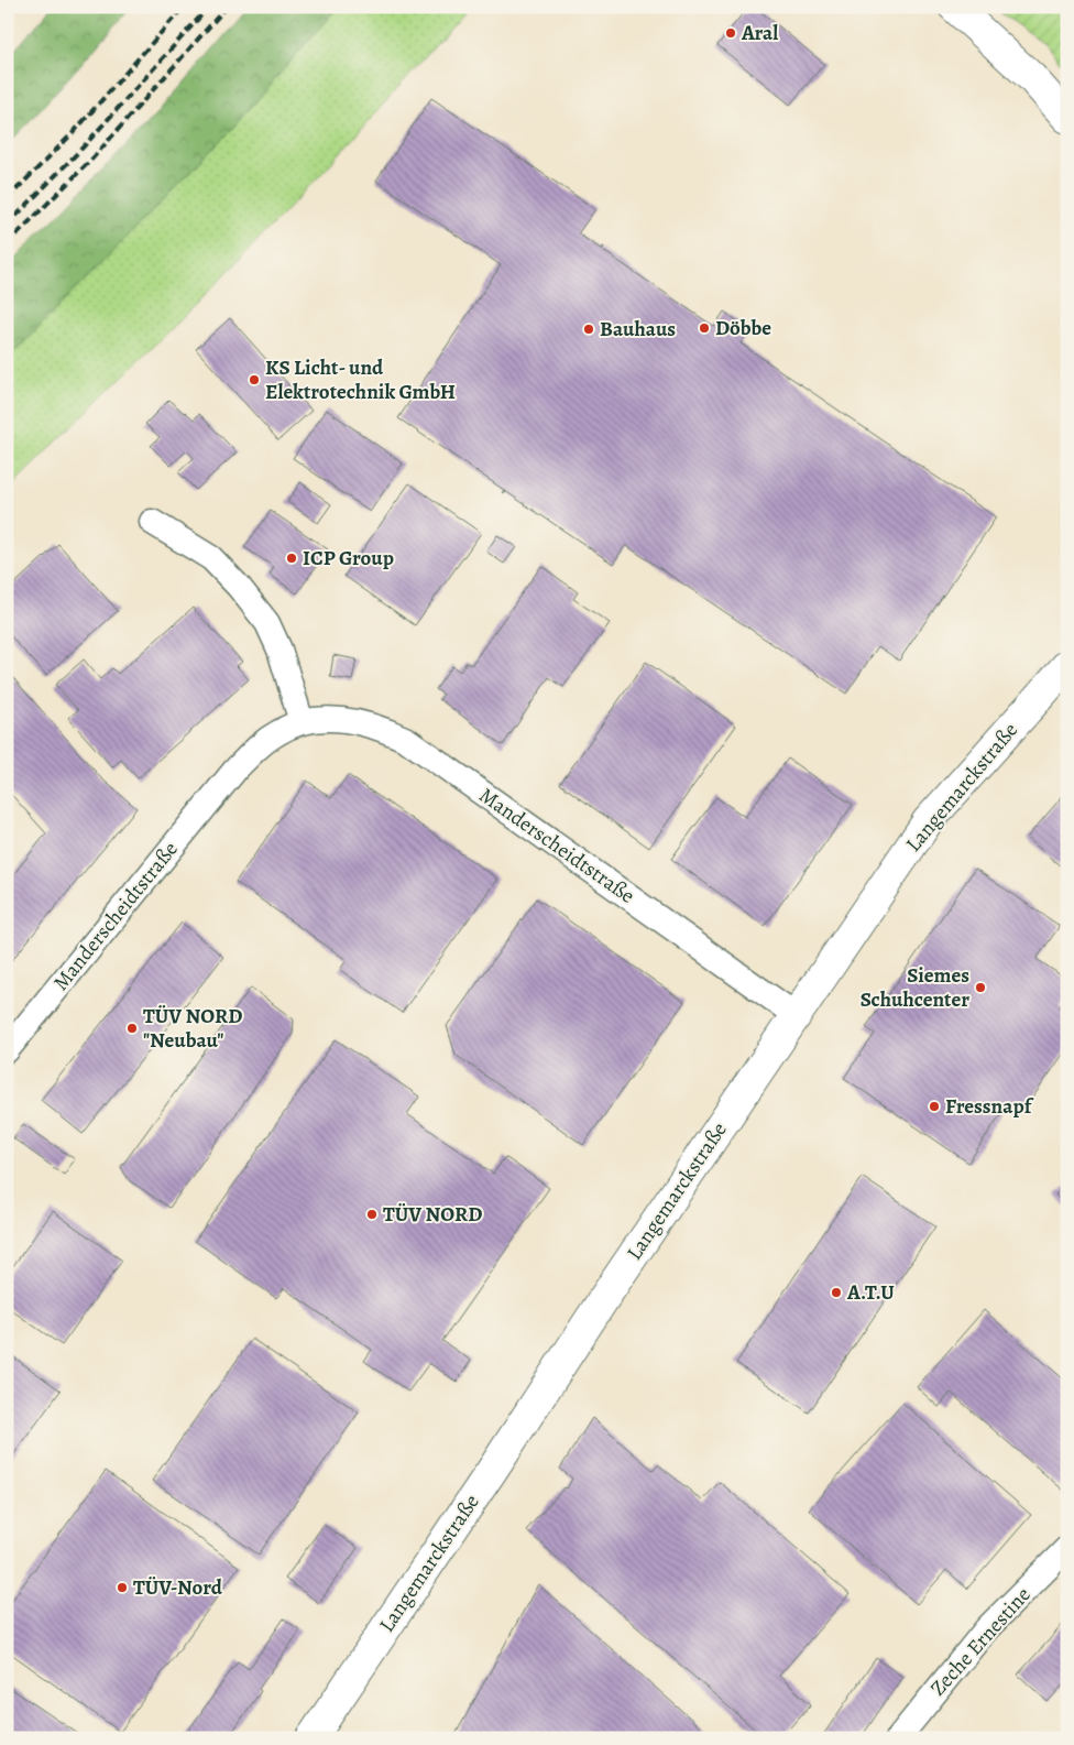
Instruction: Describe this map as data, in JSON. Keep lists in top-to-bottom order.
{
  "streets": {
    "street": ["Langemarckstraße", "Manderscheidtstraße", "Zeche Ernestine"]
  },
  "crossings": [
    ["Langemarckstraße", "Manderscheidtstraße"]
  ],
  "places": [
    "Aral",
    "Döbbe",
    "Bauhaus",
    "KS Licht- und Elektrotechnik GmbH",
    "ICP Group",
    "Siemes Schuhcenter",
    "TÜV NORD \"Neubau\"",
    "Fressnapf",
    "TÜV NORD",
    "A.T.U",
    "TÜV-Nord"
  ]
}
